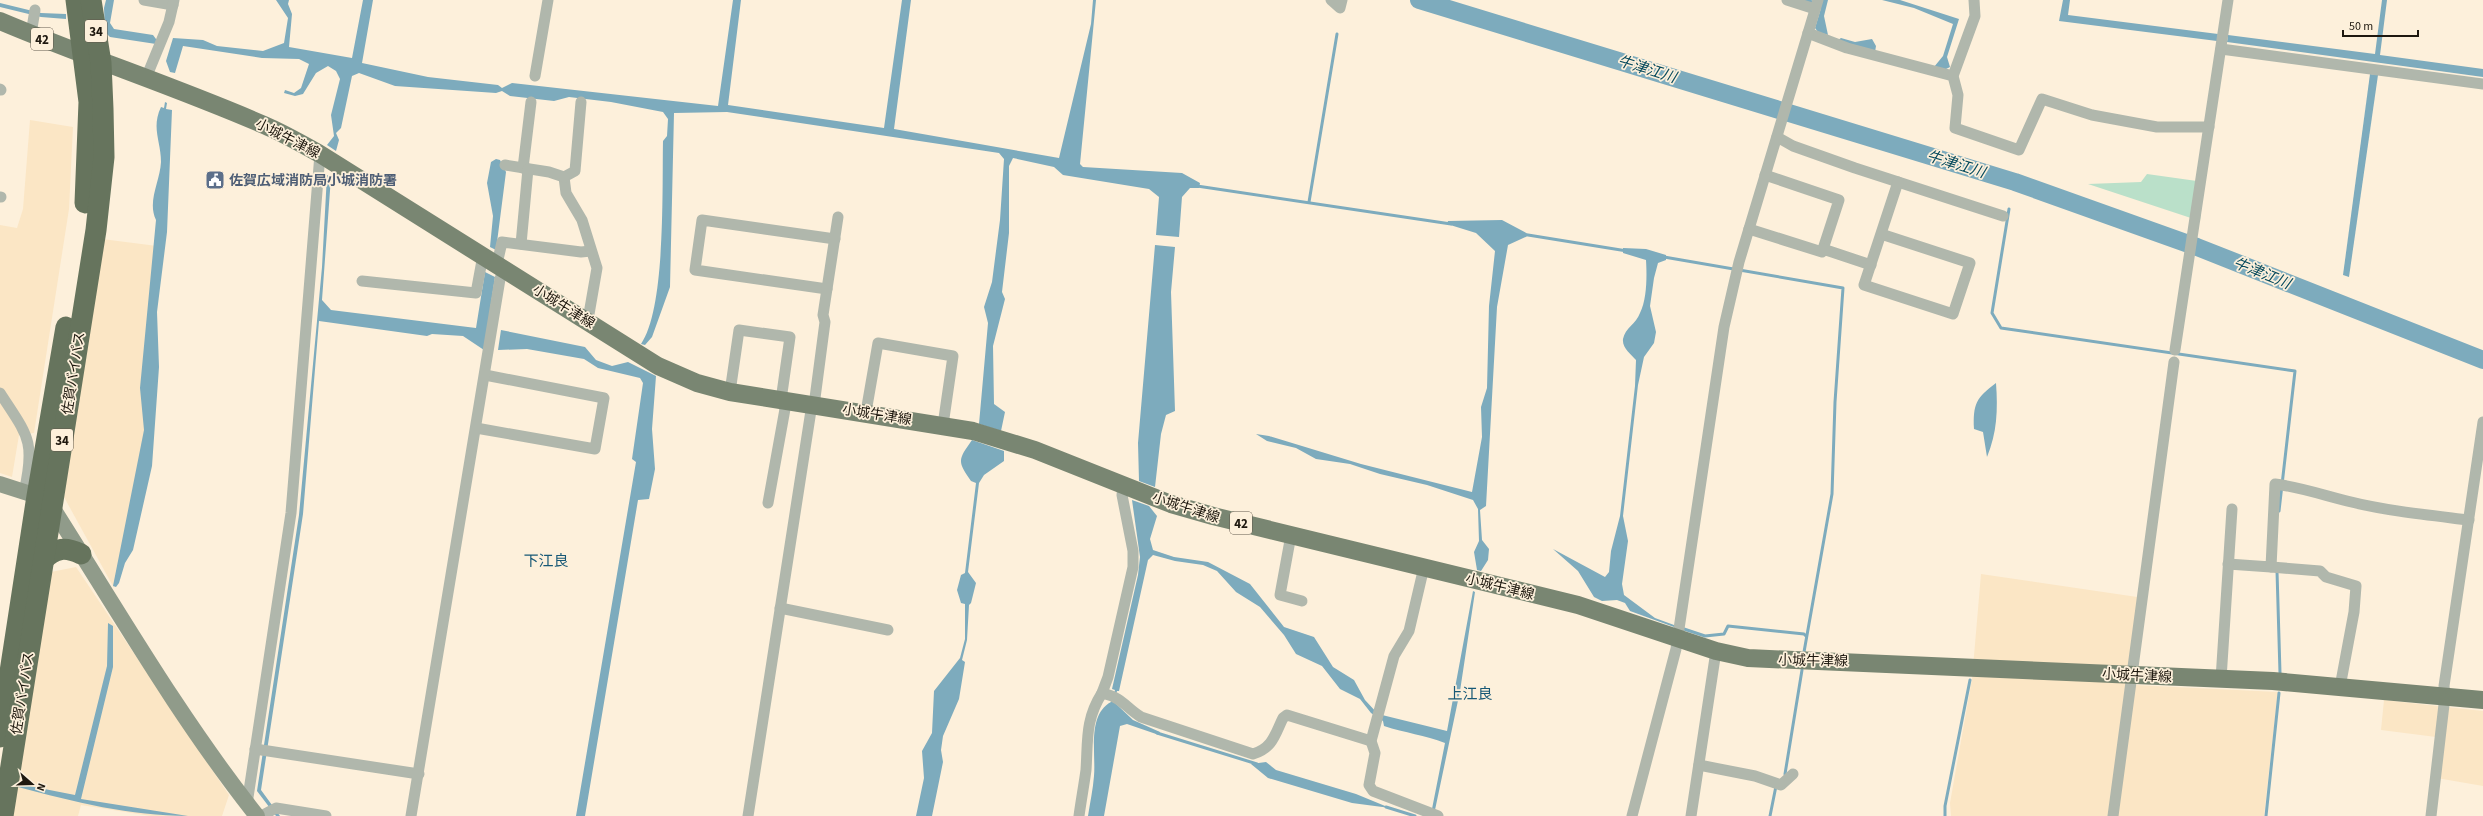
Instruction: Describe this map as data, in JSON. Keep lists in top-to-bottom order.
{
  "streets": {
    "highway": ["34", "佐賀バイパス"],
    "main road": ["42", "小城牛津線"]
  },
  "crossings": [
    ["小城牛津線", "佐賀バイパス"]
  ],
  "districts": ["下江良", "上江良"],
  "water": ["牛津江川"],
  "places": {
    "public building": ["佐賀広域消防局小城消防署"]
  },
  "scale_bar": "50 m",
  "north": "right"
}
